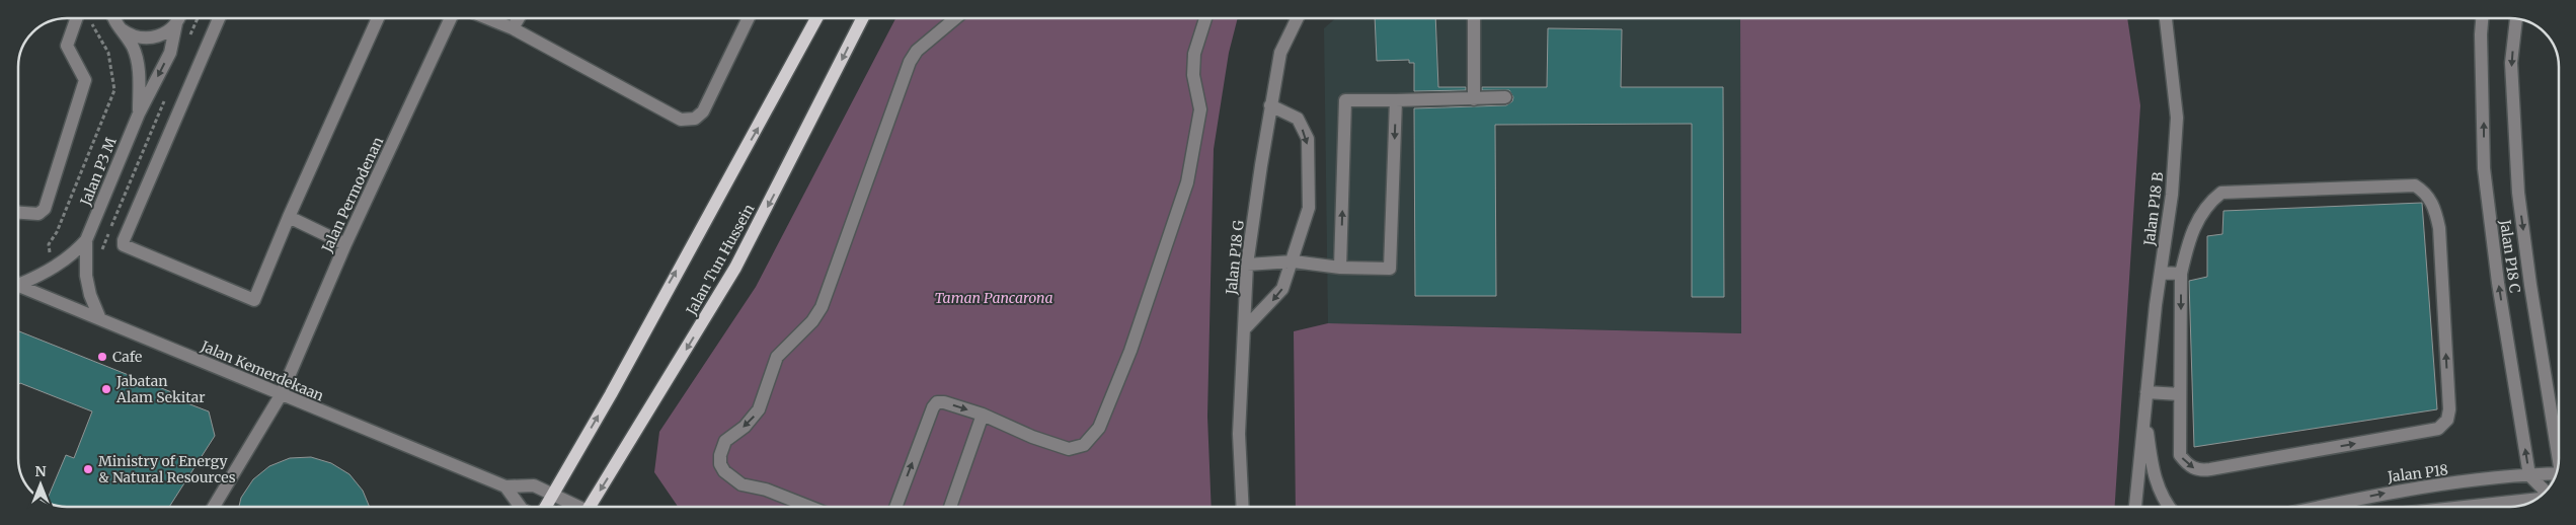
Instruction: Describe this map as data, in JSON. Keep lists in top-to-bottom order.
{
  "streets": {
    "main road": ["Jalan Tun Hussein"],
    "street": [
      "Jalan P3 M",
      "Jalan Permodenan",
      "Jalan P18 B",
      "Jalan P18 C",
      "Jalan P18 G",
      "Jalan Kemerdekaan",
      "Jalan P18"
    ]
  },
  "crossings": [
    ["Jalan P3 M", "Jalan Kemerdekaan"],
    ["Jalan Permodenan", "Jalan Kemerdekaan"],
    ["Jalan P18 C", "Jalan P18"]
  ],
  "parks": ["Taman Pancarona"],
  "places": ["Cafe", "Jabatan Alam Sekitar", "Ministry of Energy & Natural Resources"],
  "north": "top"
}
